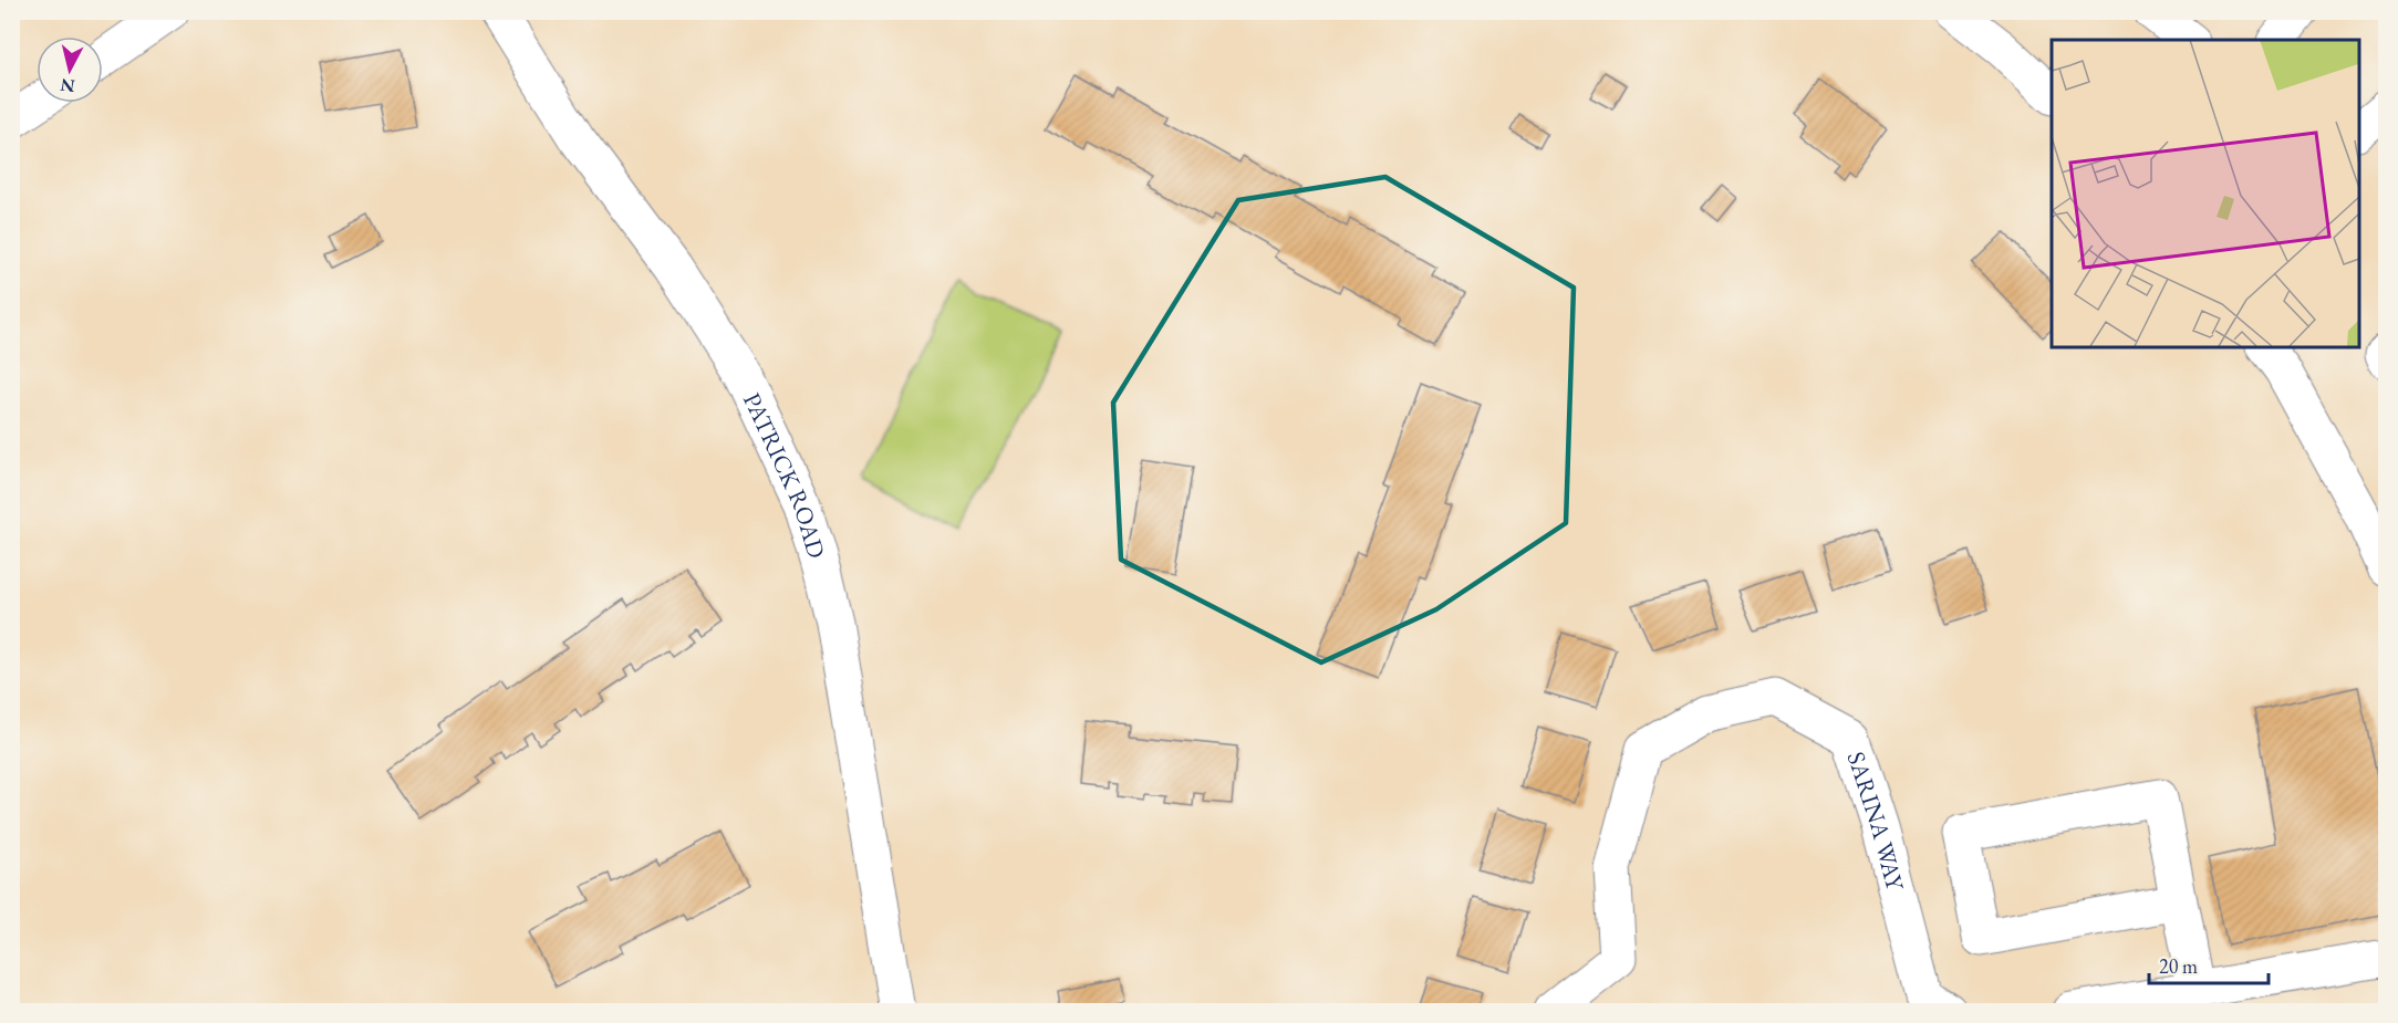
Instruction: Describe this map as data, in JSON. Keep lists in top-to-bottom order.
{
  "streets": {
    "street": ["PATRICK ROAD", "SARINA WAY"]
  },
  "scale_bar": "20 m",
  "north": "bottom"
}
